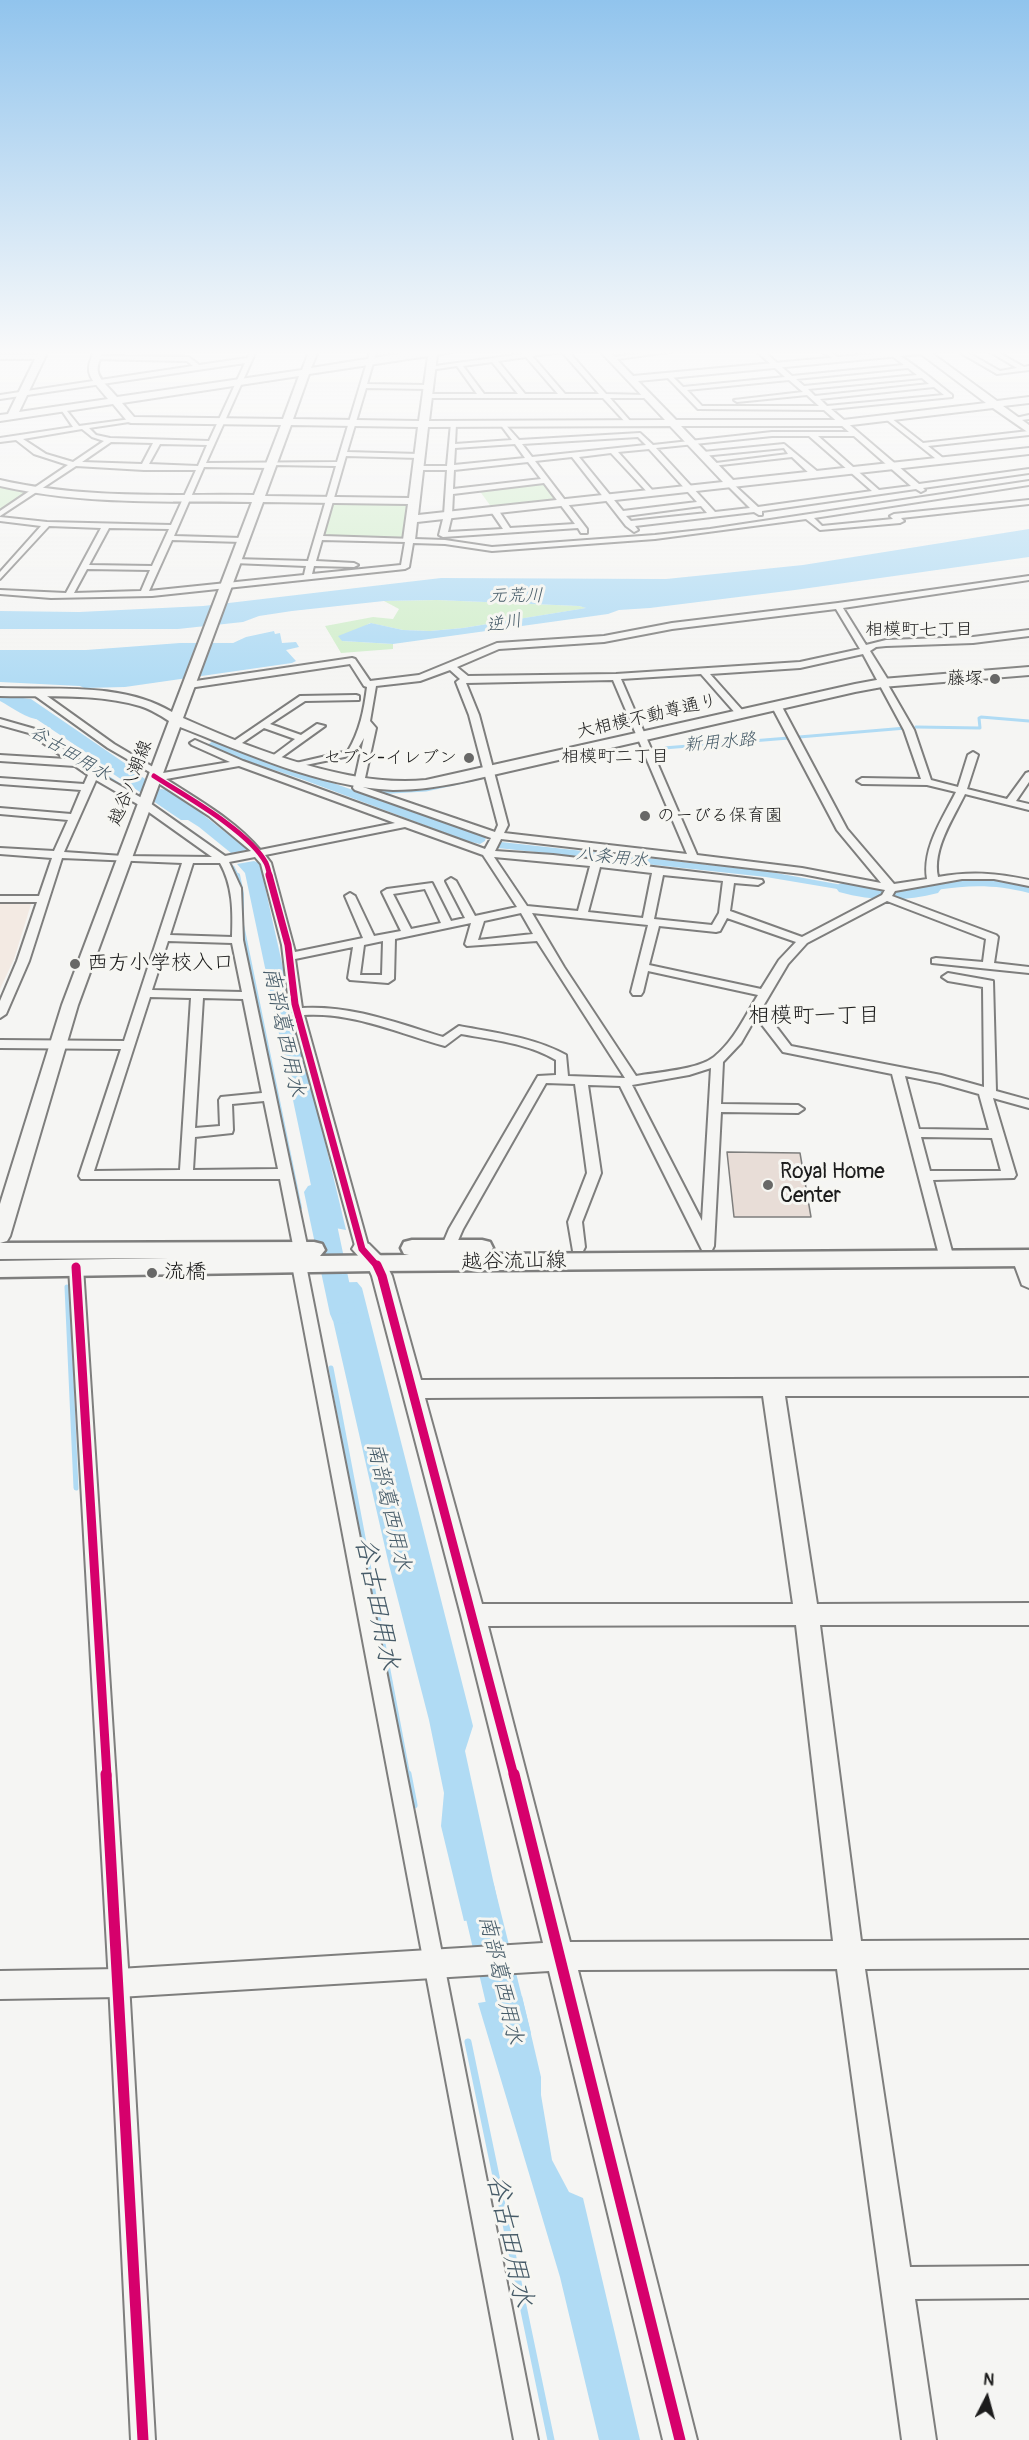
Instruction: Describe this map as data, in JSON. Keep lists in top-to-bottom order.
{
  "streets": {
    "main road": ["越谷流山線"],
    "street": ["大相模不動尊通り", "越谷八潮線"]
  },
  "crossings": [
    ["大相模不動尊通り", "越谷八潮線"]
  ],
  "districts": ["相模町七丁目", "相模町二丁目", "相模町一丁目"],
  "water": [
    "元荒川",
    "逆川",
    "新用水路",
    "谷古田用水",
    "八条用水",
    "南部葛西用水"
  ],
  "places": [
    "藤塚",
    "セブン-イレブン",
    "のーびる保育園",
    "西方小学校入口",
    "Royal Home Center",
    "流橋"
  ],
  "north": "top"
}
